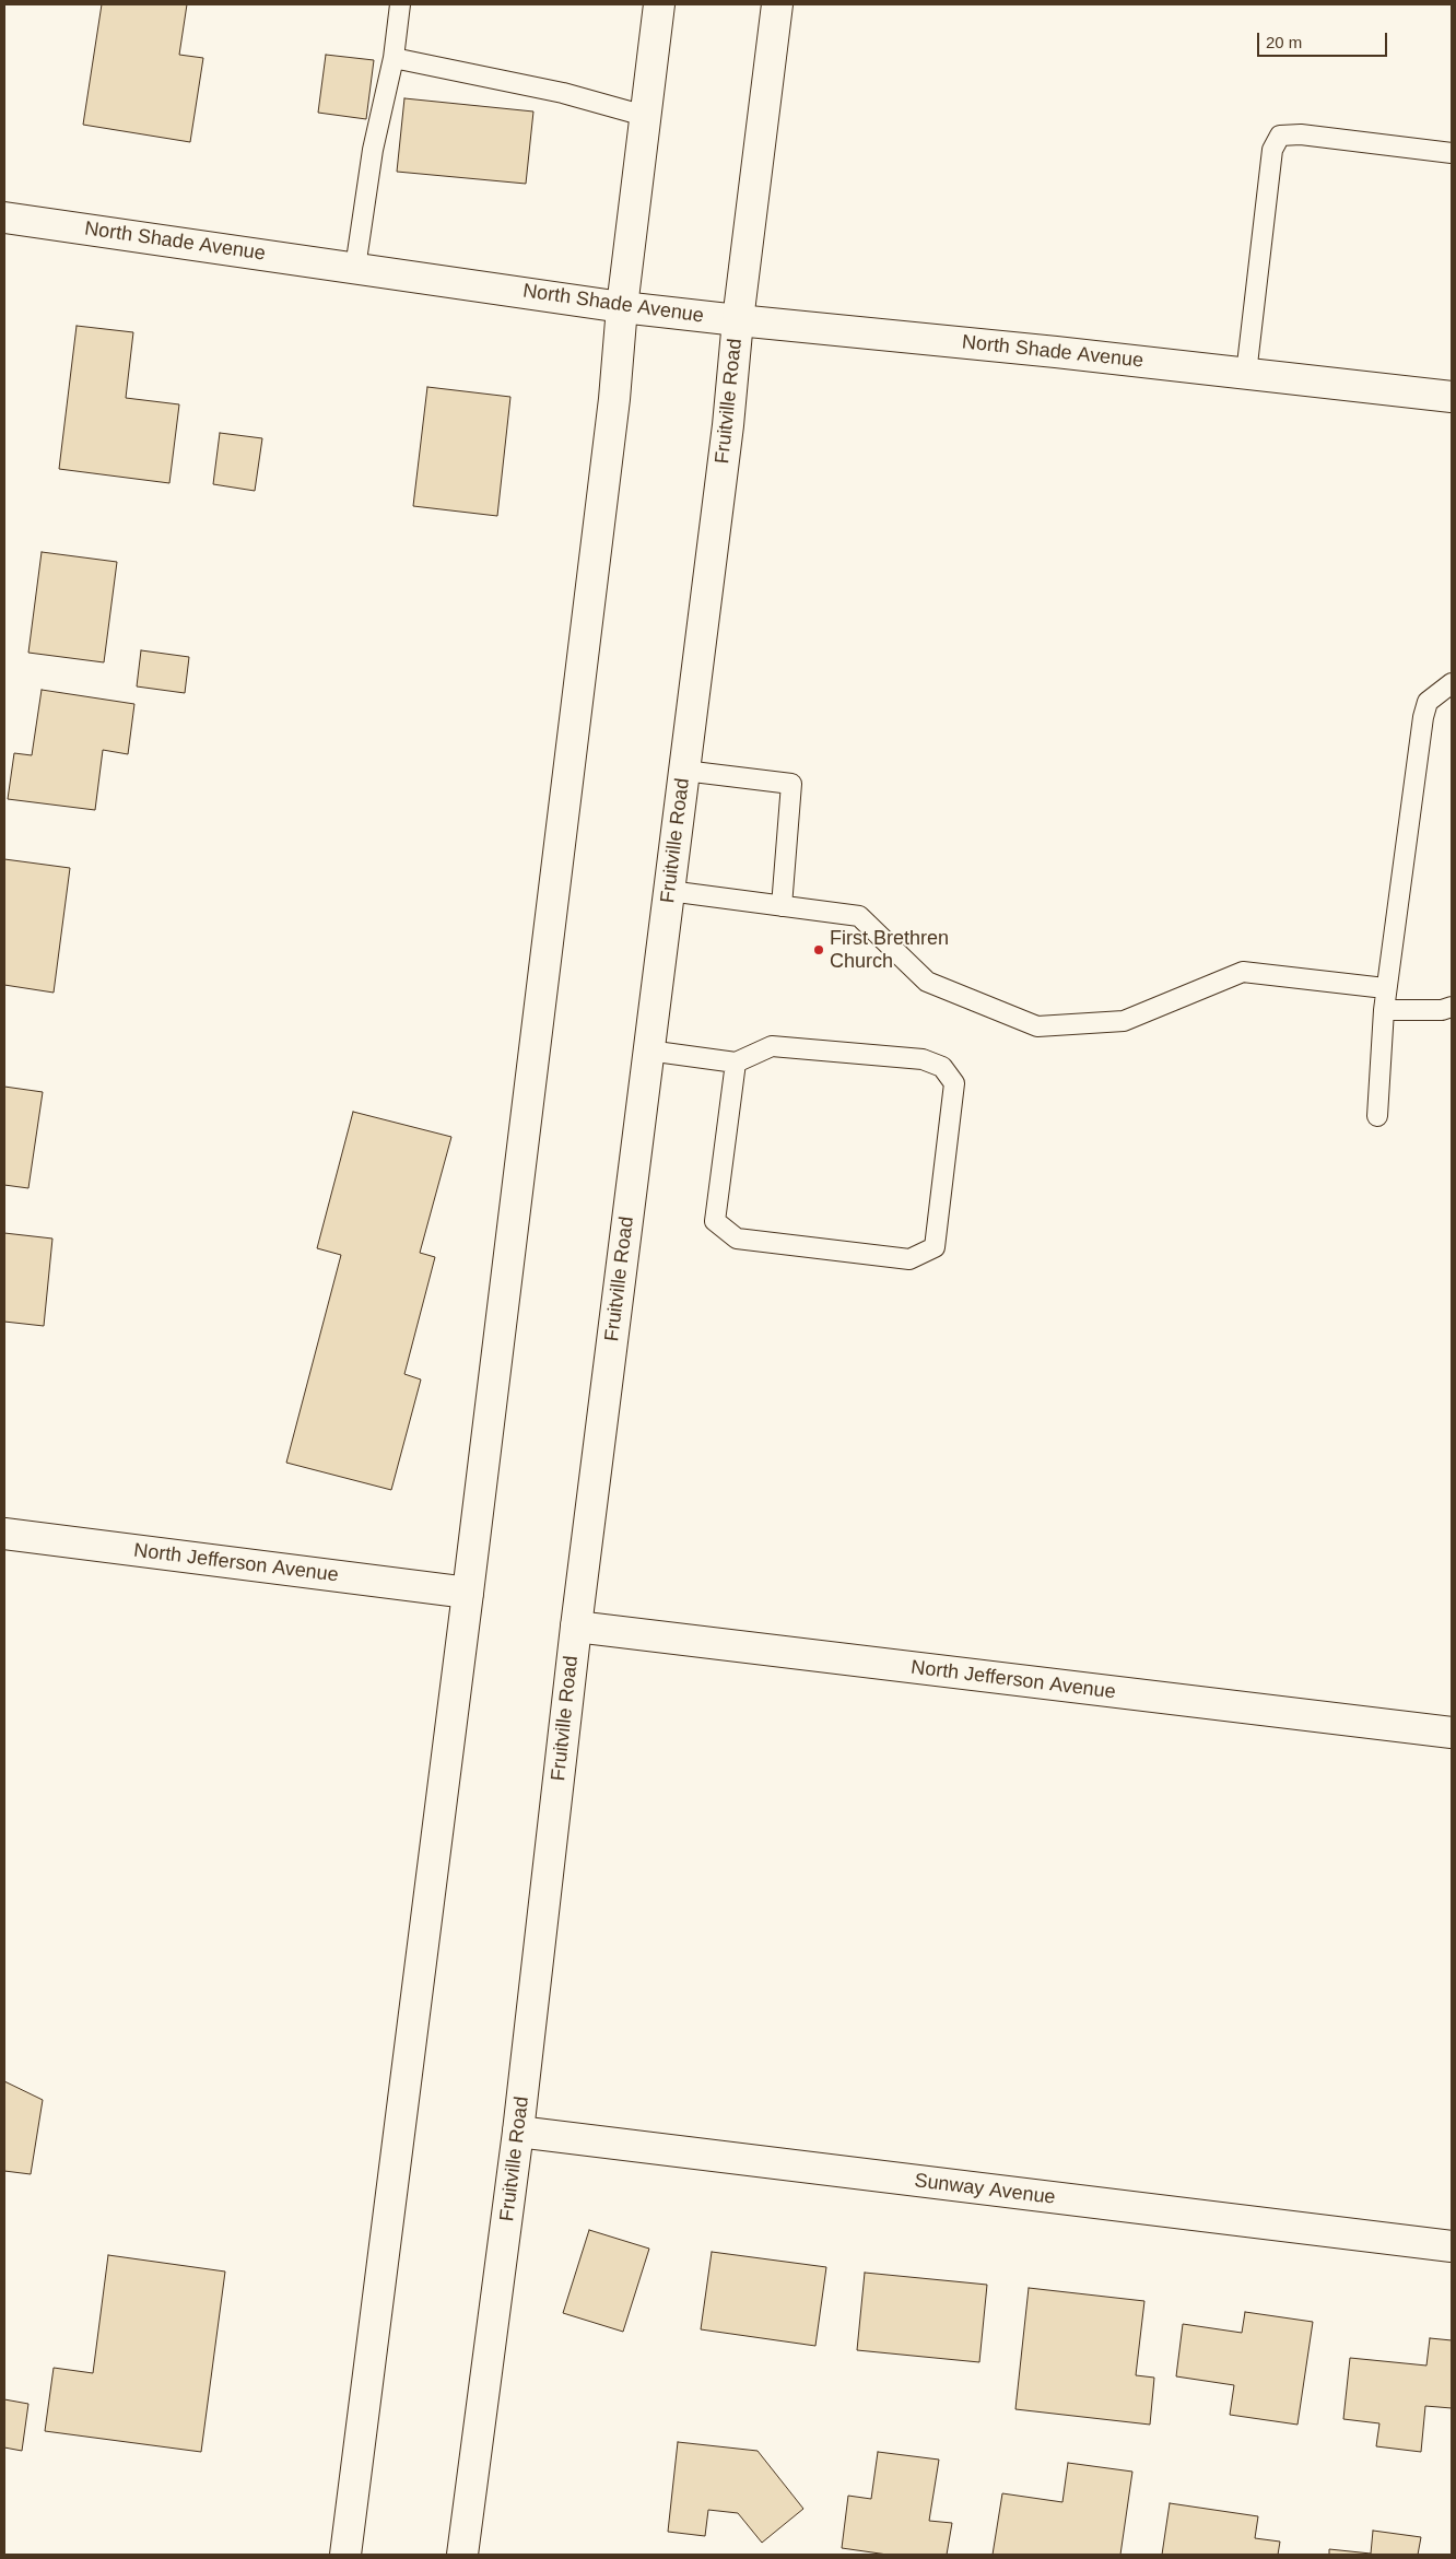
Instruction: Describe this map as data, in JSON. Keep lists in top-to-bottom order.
{
  "streets": {
    "main road": [
      "North Shade Avenue",
      "Fruitville Road",
      "North Jefferson Avenue",
      "Sunway Avenue"
    ]
  },
  "crossings": [
    ["North Shade Avenue", "Fruitville Road"],
    ["Fruitville Road", "North Jefferson Avenue"],
    ["Fruitville Road", "Sunway Avenue"]
  ],
  "places": ["First Brethren Church"],
  "scale_bar": "20 m"
}
